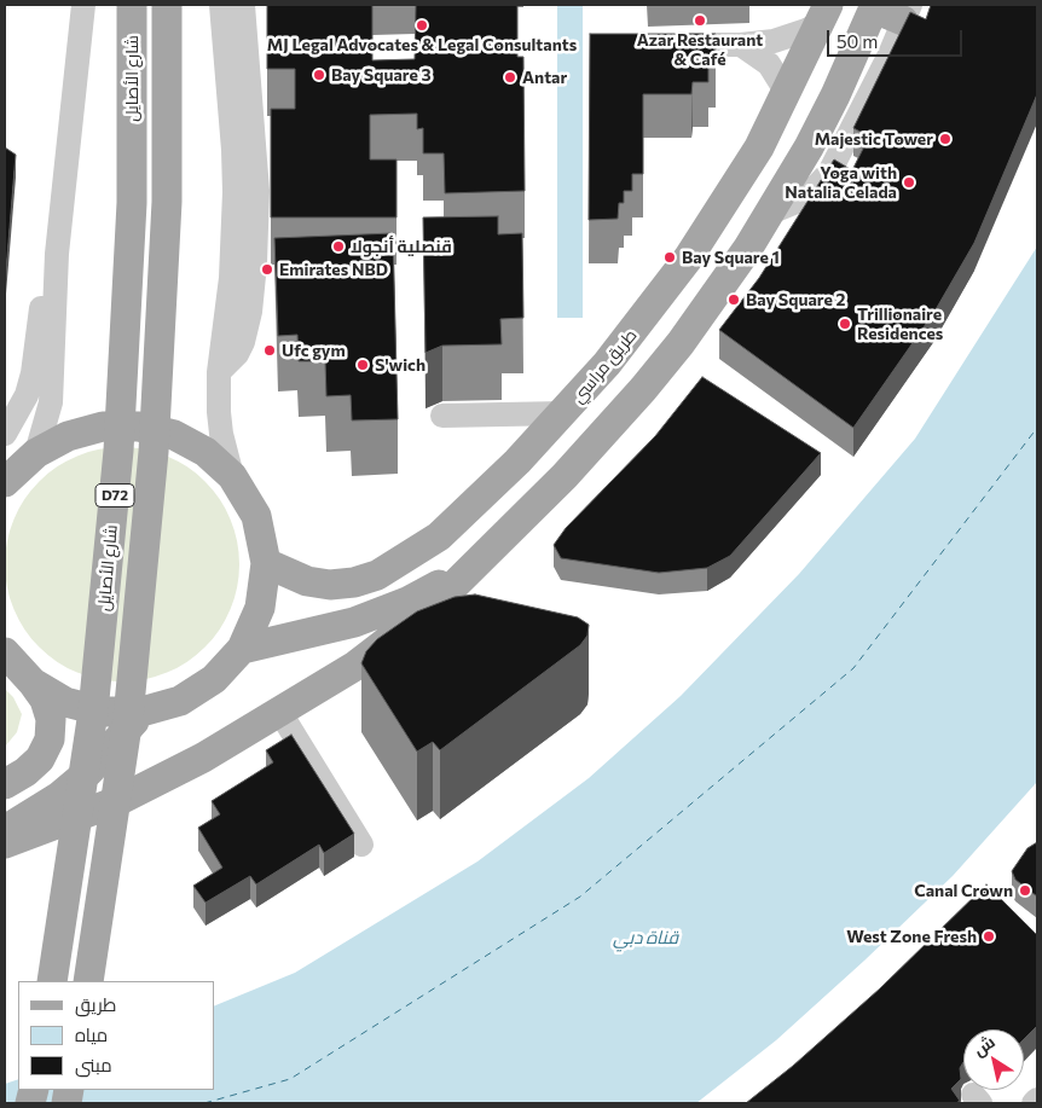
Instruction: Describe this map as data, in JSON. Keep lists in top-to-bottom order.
{
  "streets": {
    "main road": ["شارع الأصايل", "طريق مراسي", "D72"]
  },
  "water": ["قناة دبي"],
  "places": [
    "Azar Restaurant & Café",
    "MJ Legal Advocates & Legal Consultants",
    "Bay Square 3",
    "Antar",
    "Majestic Tower",
    "Yoga with Natalia Celada",
    "قنصلية أنجولا",
    "Bay Square 1",
    "Emirates NBD",
    "Bay Square 2",
    "Trillionaire Residences",
    "Ufc gym",
    "S'wich",
    "Canal Crown",
    "West Zone Fresh"
  ],
  "legend": ["طريق", "مياه", "مبنى"],
  "scale_bar": "50 m",
  "north": "top left"
}
